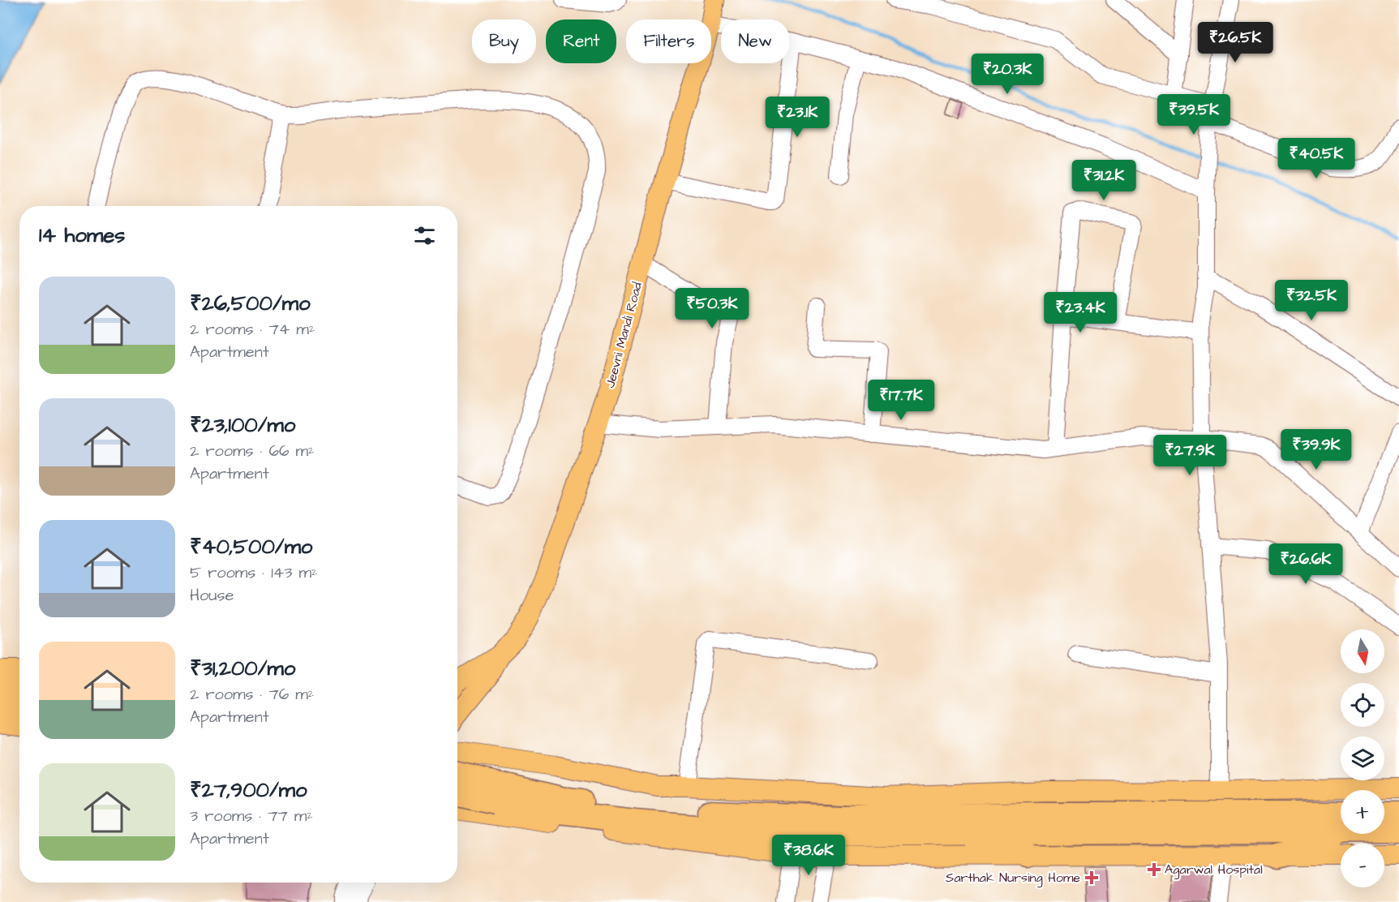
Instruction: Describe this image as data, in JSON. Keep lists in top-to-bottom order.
{
  "streets": {
    "main road": ["Jeevni Mandi Road"]
  },
  "places": {
    "health": ["Agarwal Hospital", "Sarthak Nursing Home"]
  },
  "north": "bottom",
  "page": {
    "chip": [
      "Buy",
      "Rent",
      "Filters",
      "New"
    ],
    "price": [
      "₹26.5K",
      "₹20.3K",
      "₹39.5K",
      "₹23.1K",
      "₹40.5K",
      "₹31.2K",
      "₹32.5K",
      "₹50.3K",
      "₹23.4K",
      "₹17.7K",
      "₹39.9K",
      "₹27.9K",
      "₹26.6K",
      "₹38.6K"
    ],
    "heading": "14 homes",
    "list": [
      {
        "name": "₹26,500/mo",
        "note": "2 rooms · 74 m² · Apartment"
      },
      {
        "name": "₹23,100/mo",
        "note": "2 rooms · 66 m² · Apartment"
      },
      {
        "name": "₹40,500/mo",
        "note": "5 rooms · 143 m² · House"
      },
      {
        "name": "₹31,200/mo",
        "note": "2 rooms · 76 m² · Apartment"
      },
      {
        "name": "₹27,900/mo",
        "note": "3 rooms · 77 m² · Apartment"
      }
    ],
    "map_buttons": ["+", "−"]
  }
}
